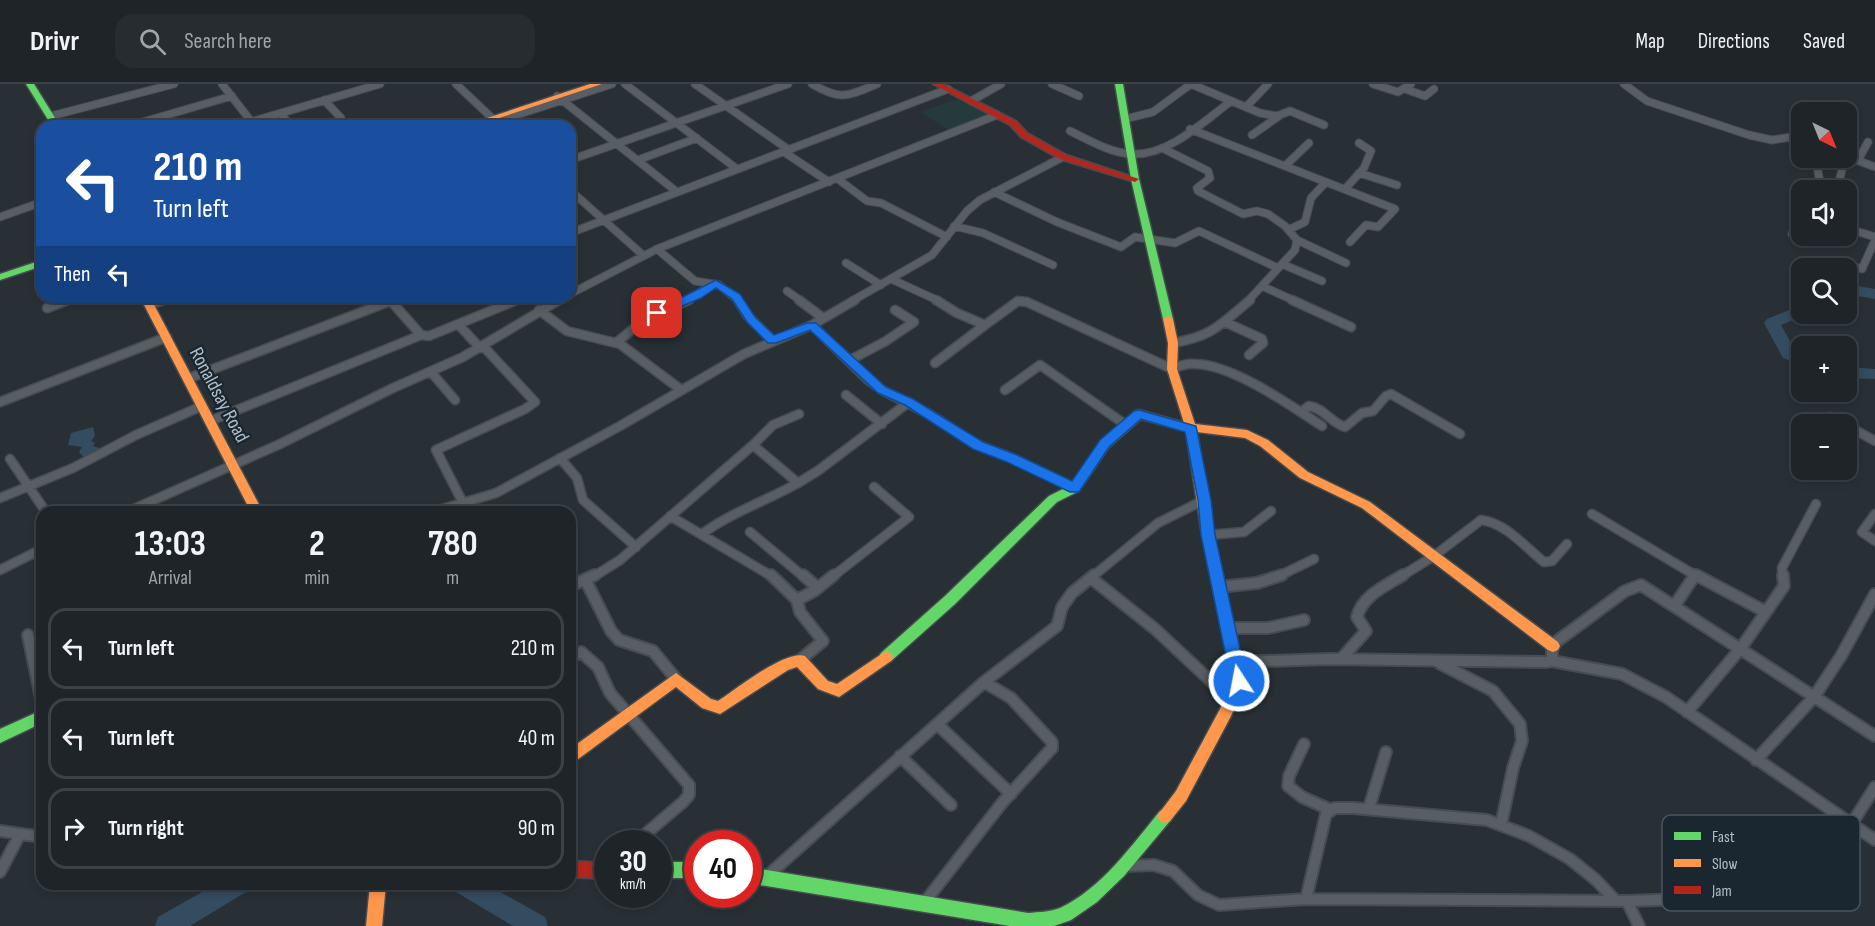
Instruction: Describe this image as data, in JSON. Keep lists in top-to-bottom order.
{
  "streets": {
    "street": ["Ronaldsay Road"]
  },
  "legend": ["Fast", "Slow", "Jam"],
  "north": "bottom right",
  "page": {
    "header": "Drivr",
    "search": "Search here",
    "nav": ["Map", "Directions", "Saved"],
    "map_buttons": ["+", "−"],
    "turn": ["210 m", "Turn left"],
    "then": "Then",
    "eta": [
      "13:03",
      "Arrival",
      "2",
      "min",
      "780",
      "m"
    ],
    "list": [
      {
        "name": "Turn left",
        "value": "210 m"
      },
      {
        "name": "Turn left",
        "value": "40 m"
      },
      {
        "name": "Turn right",
        "value": "90 m"
      }
    ],
    "speed": "30 km/h",
    "limit": "40"
  }
}
